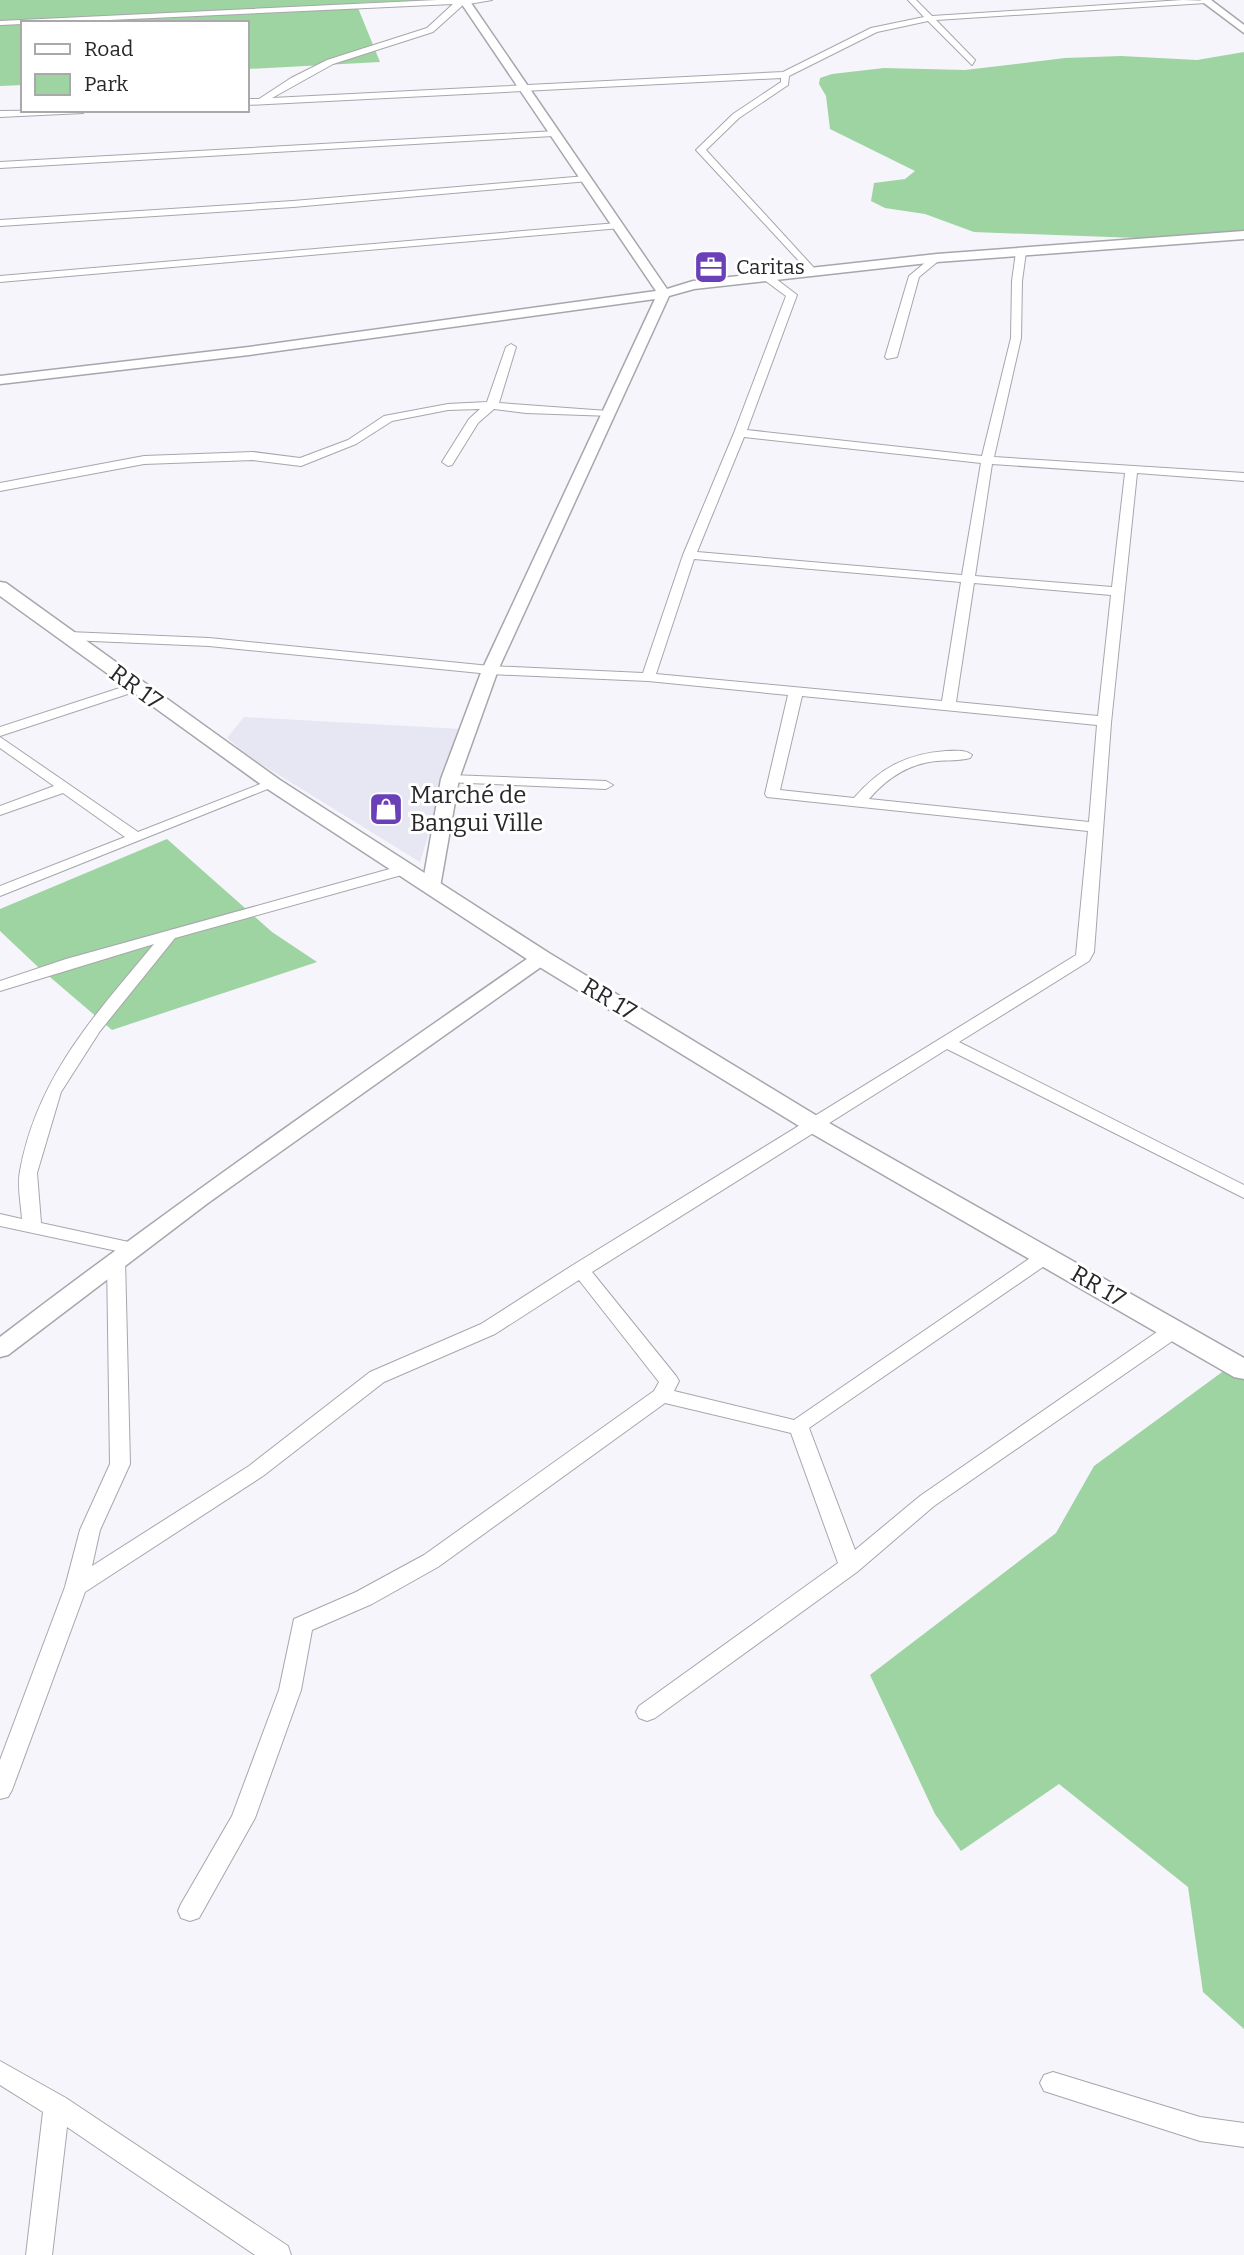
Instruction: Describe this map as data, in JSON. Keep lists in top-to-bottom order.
{
  "streets": {
    "main road": ["RR 17"]
  },
  "places": {
    "office": ["Caritas"],
    "shop": ["Marché de Bangui Ville"]
  },
  "legend": ["Road", "Park"]
}
